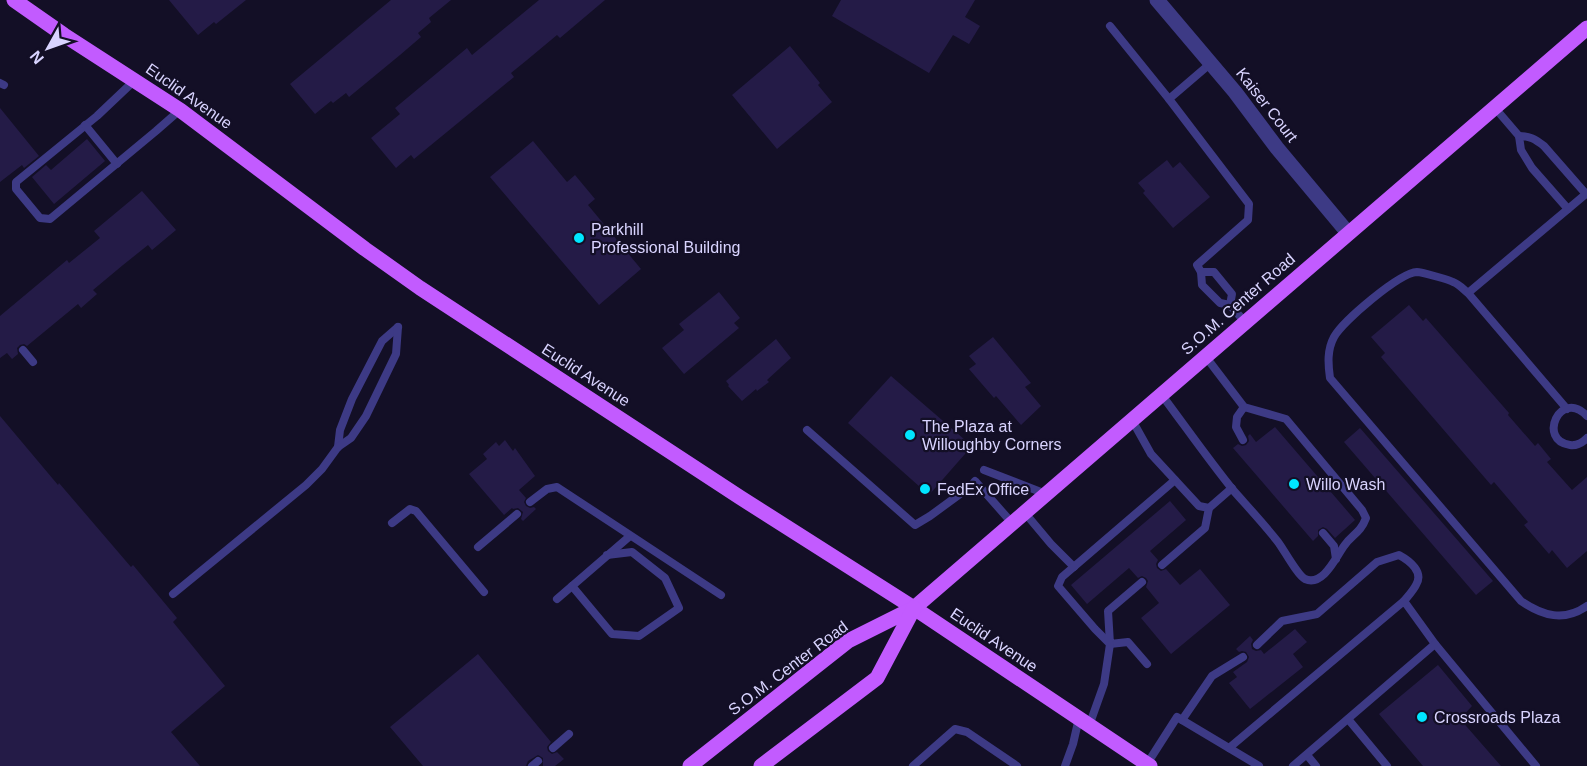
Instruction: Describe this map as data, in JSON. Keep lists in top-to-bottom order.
{
  "streets": {
    "main road": ["Euclid Avenue", "S.O.M. Center Road"],
    "street": ["Kaiser Court"]
  },
  "crossings": [
    ["Euclid Avenue", "S.O.M. Center Road"],
    ["Kaiser Court", "S.O.M. Center Road"]
  ],
  "places": [
    "Parkhill Professional Building",
    "The Plaza at Willoughby Corners",
    "Willo Wash",
    "FedEx Office",
    "Crossroads Plaza"
  ],
  "north": "bottom left"
}
